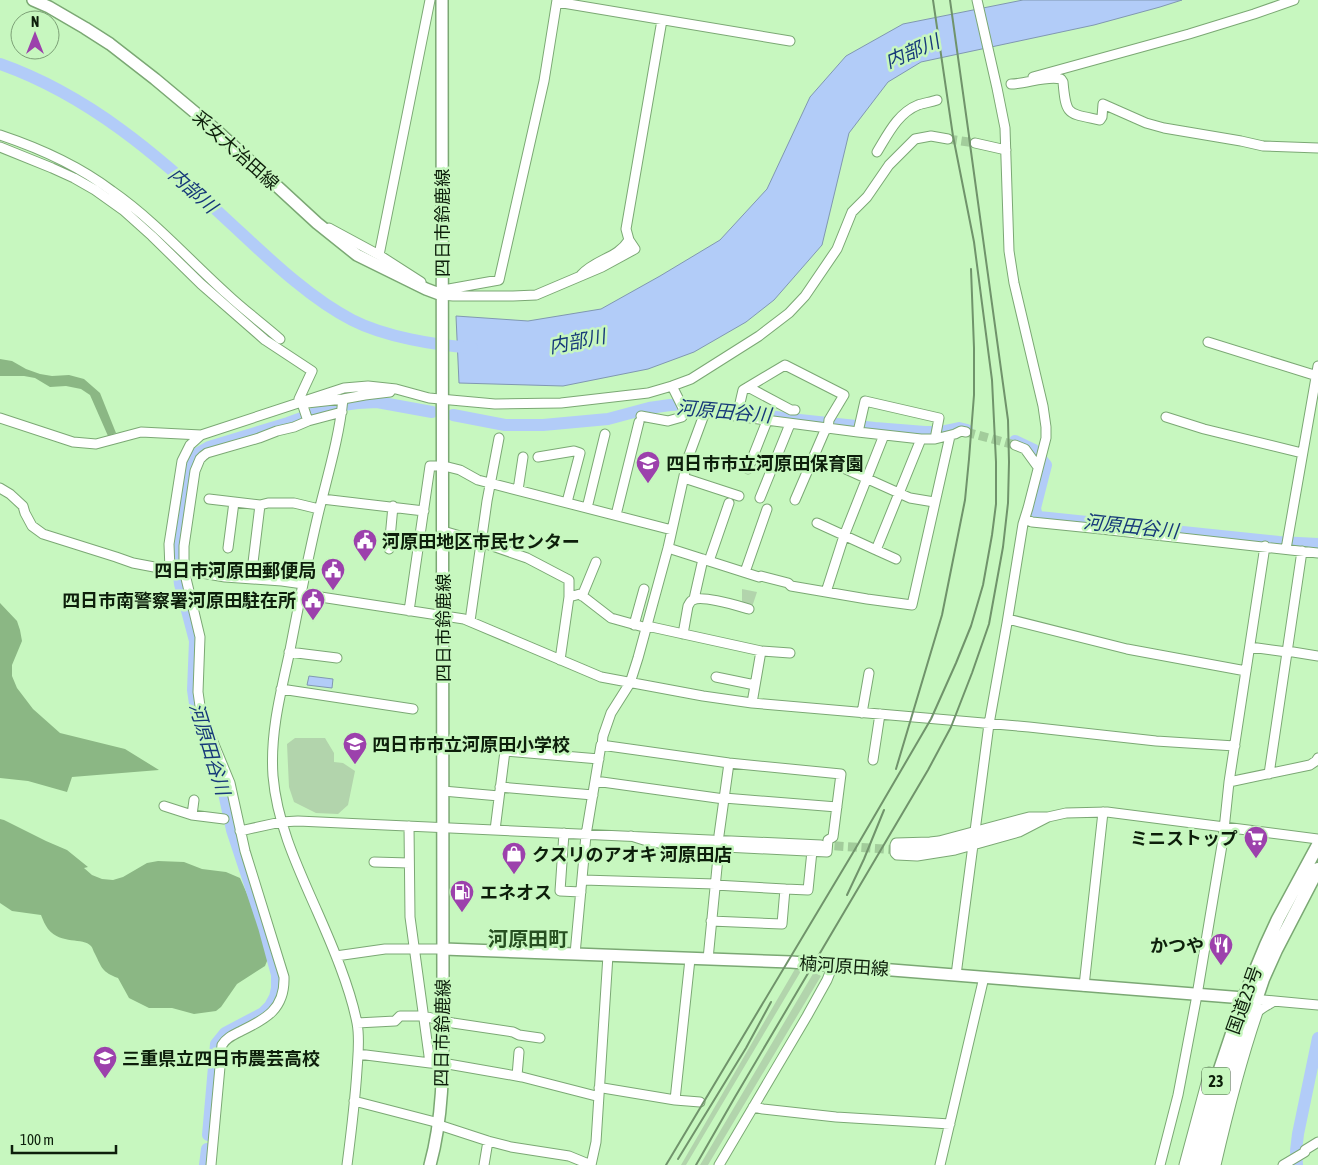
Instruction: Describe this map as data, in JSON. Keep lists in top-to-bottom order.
{
  "streets": {
    "highway": ["国道23号", "23"],
    "main road": ["采女大治田線", "四日市鈴鹿線", "楠河原田線"]
  },
  "crossings": [
    ["采女大治田線", "四日市鈴鹿線"],
    ["四日市鈴鹿線", "楠河原田線"],
    ["楠河原田線", "国道23号"]
  ],
  "districts": ["河原田町"],
  "water": ["内部川", "河原田谷川"],
  "places": {
    "school or university": ["四日市市立河原田保育園", "四日市市立河原田小学校", "三重県立四日市農芸高校"],
    "public building": ["河原田地区市民センター", "四日市河原田郵便局", "四日市南警察署河原田駐在所"],
    "supermarket": ["ミニストップ"],
    "shop": ["クスリのアオキ 河原田店"],
    "fuel station": ["エネオス"],
    "restaurant": ["かつや"]
  },
  "scale_bar": "100 m",
  "north": "top"
}
